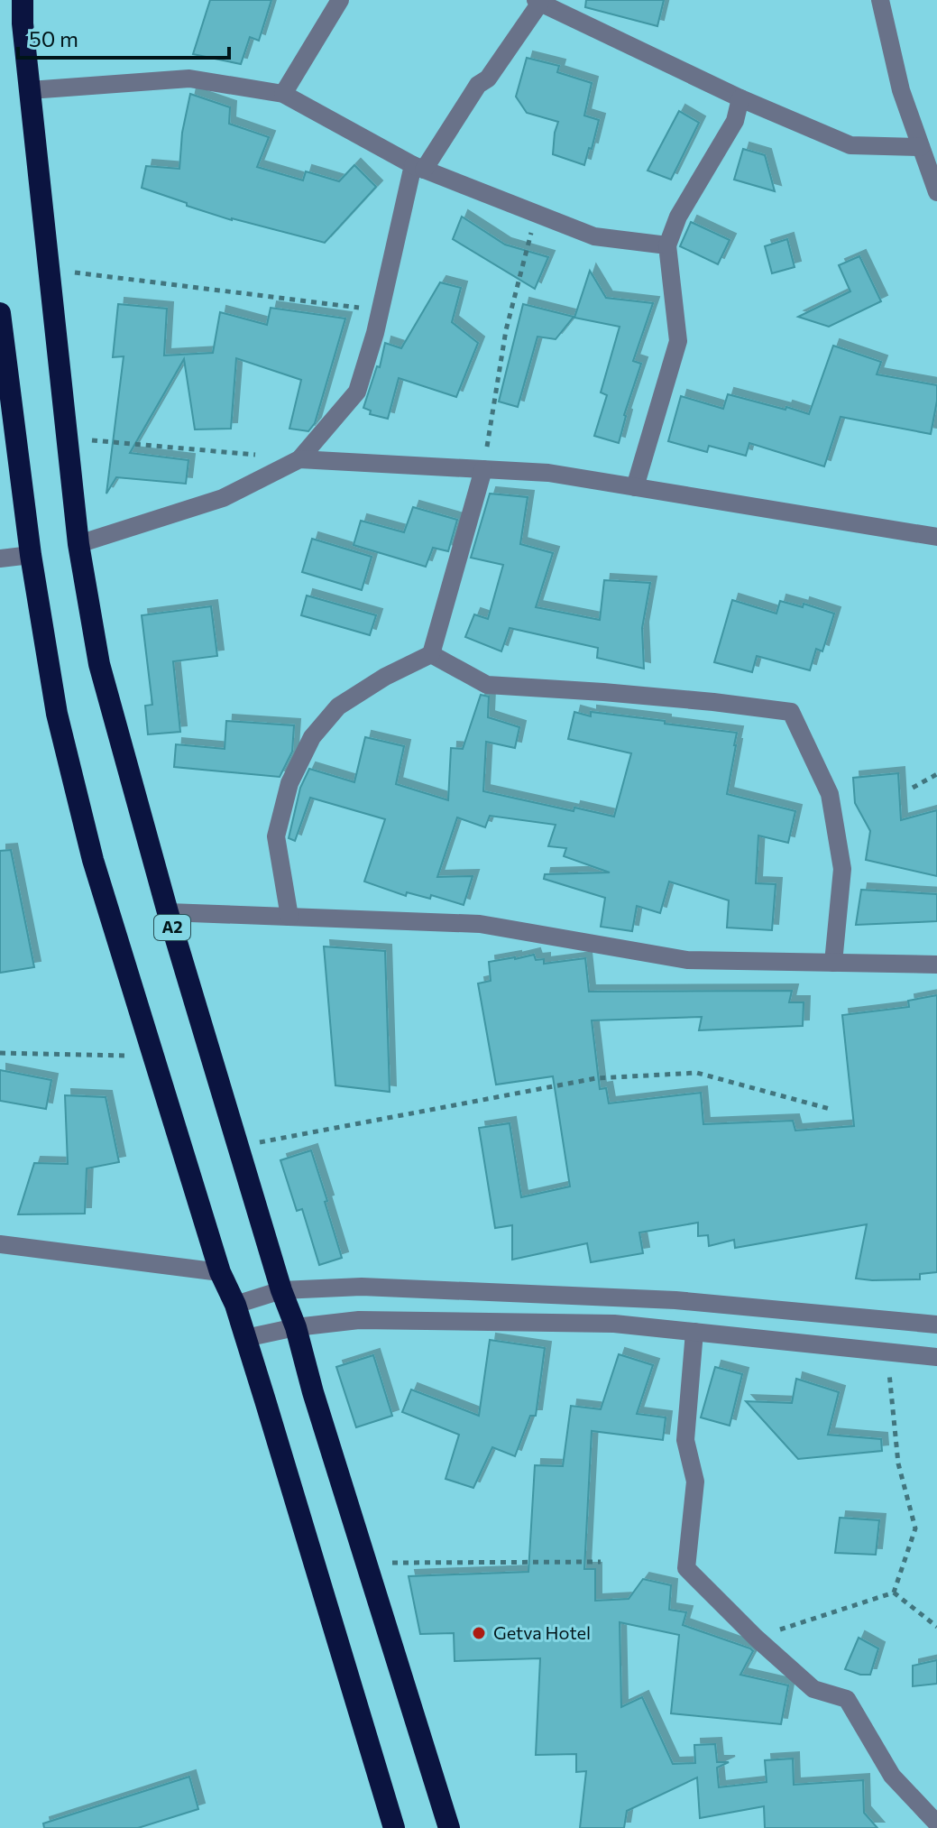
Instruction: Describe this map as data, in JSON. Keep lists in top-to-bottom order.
{
  "streets": {
    "highway": ["A2"]
  },
  "places": ["Getva Hotel"],
  "scale_bar": "50 m"
}
